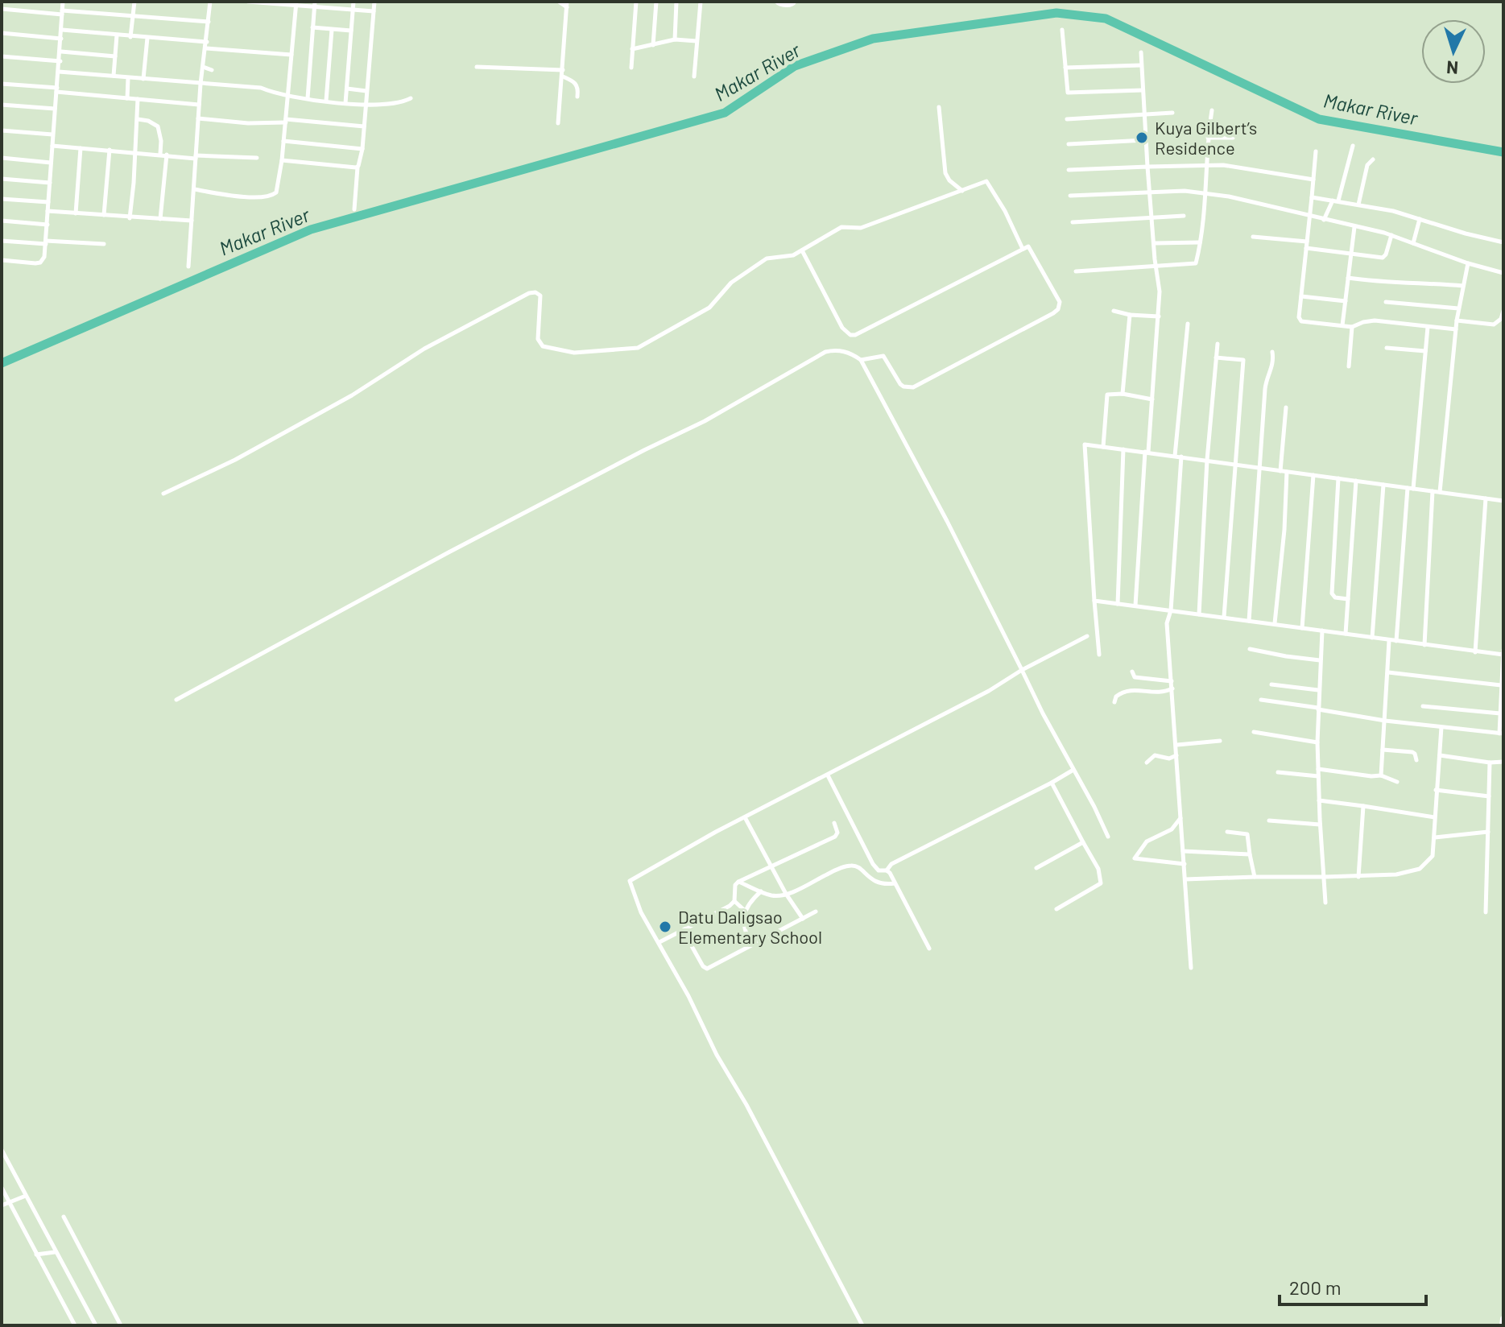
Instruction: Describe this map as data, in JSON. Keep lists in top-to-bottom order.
{
  "water": ["Makar River"],
  "places": ["Kuya Gilbert’s Residence", "Datu Daligsao Elementary School"],
  "scale_bar": "200 m",
  "north": "bottom"
}
